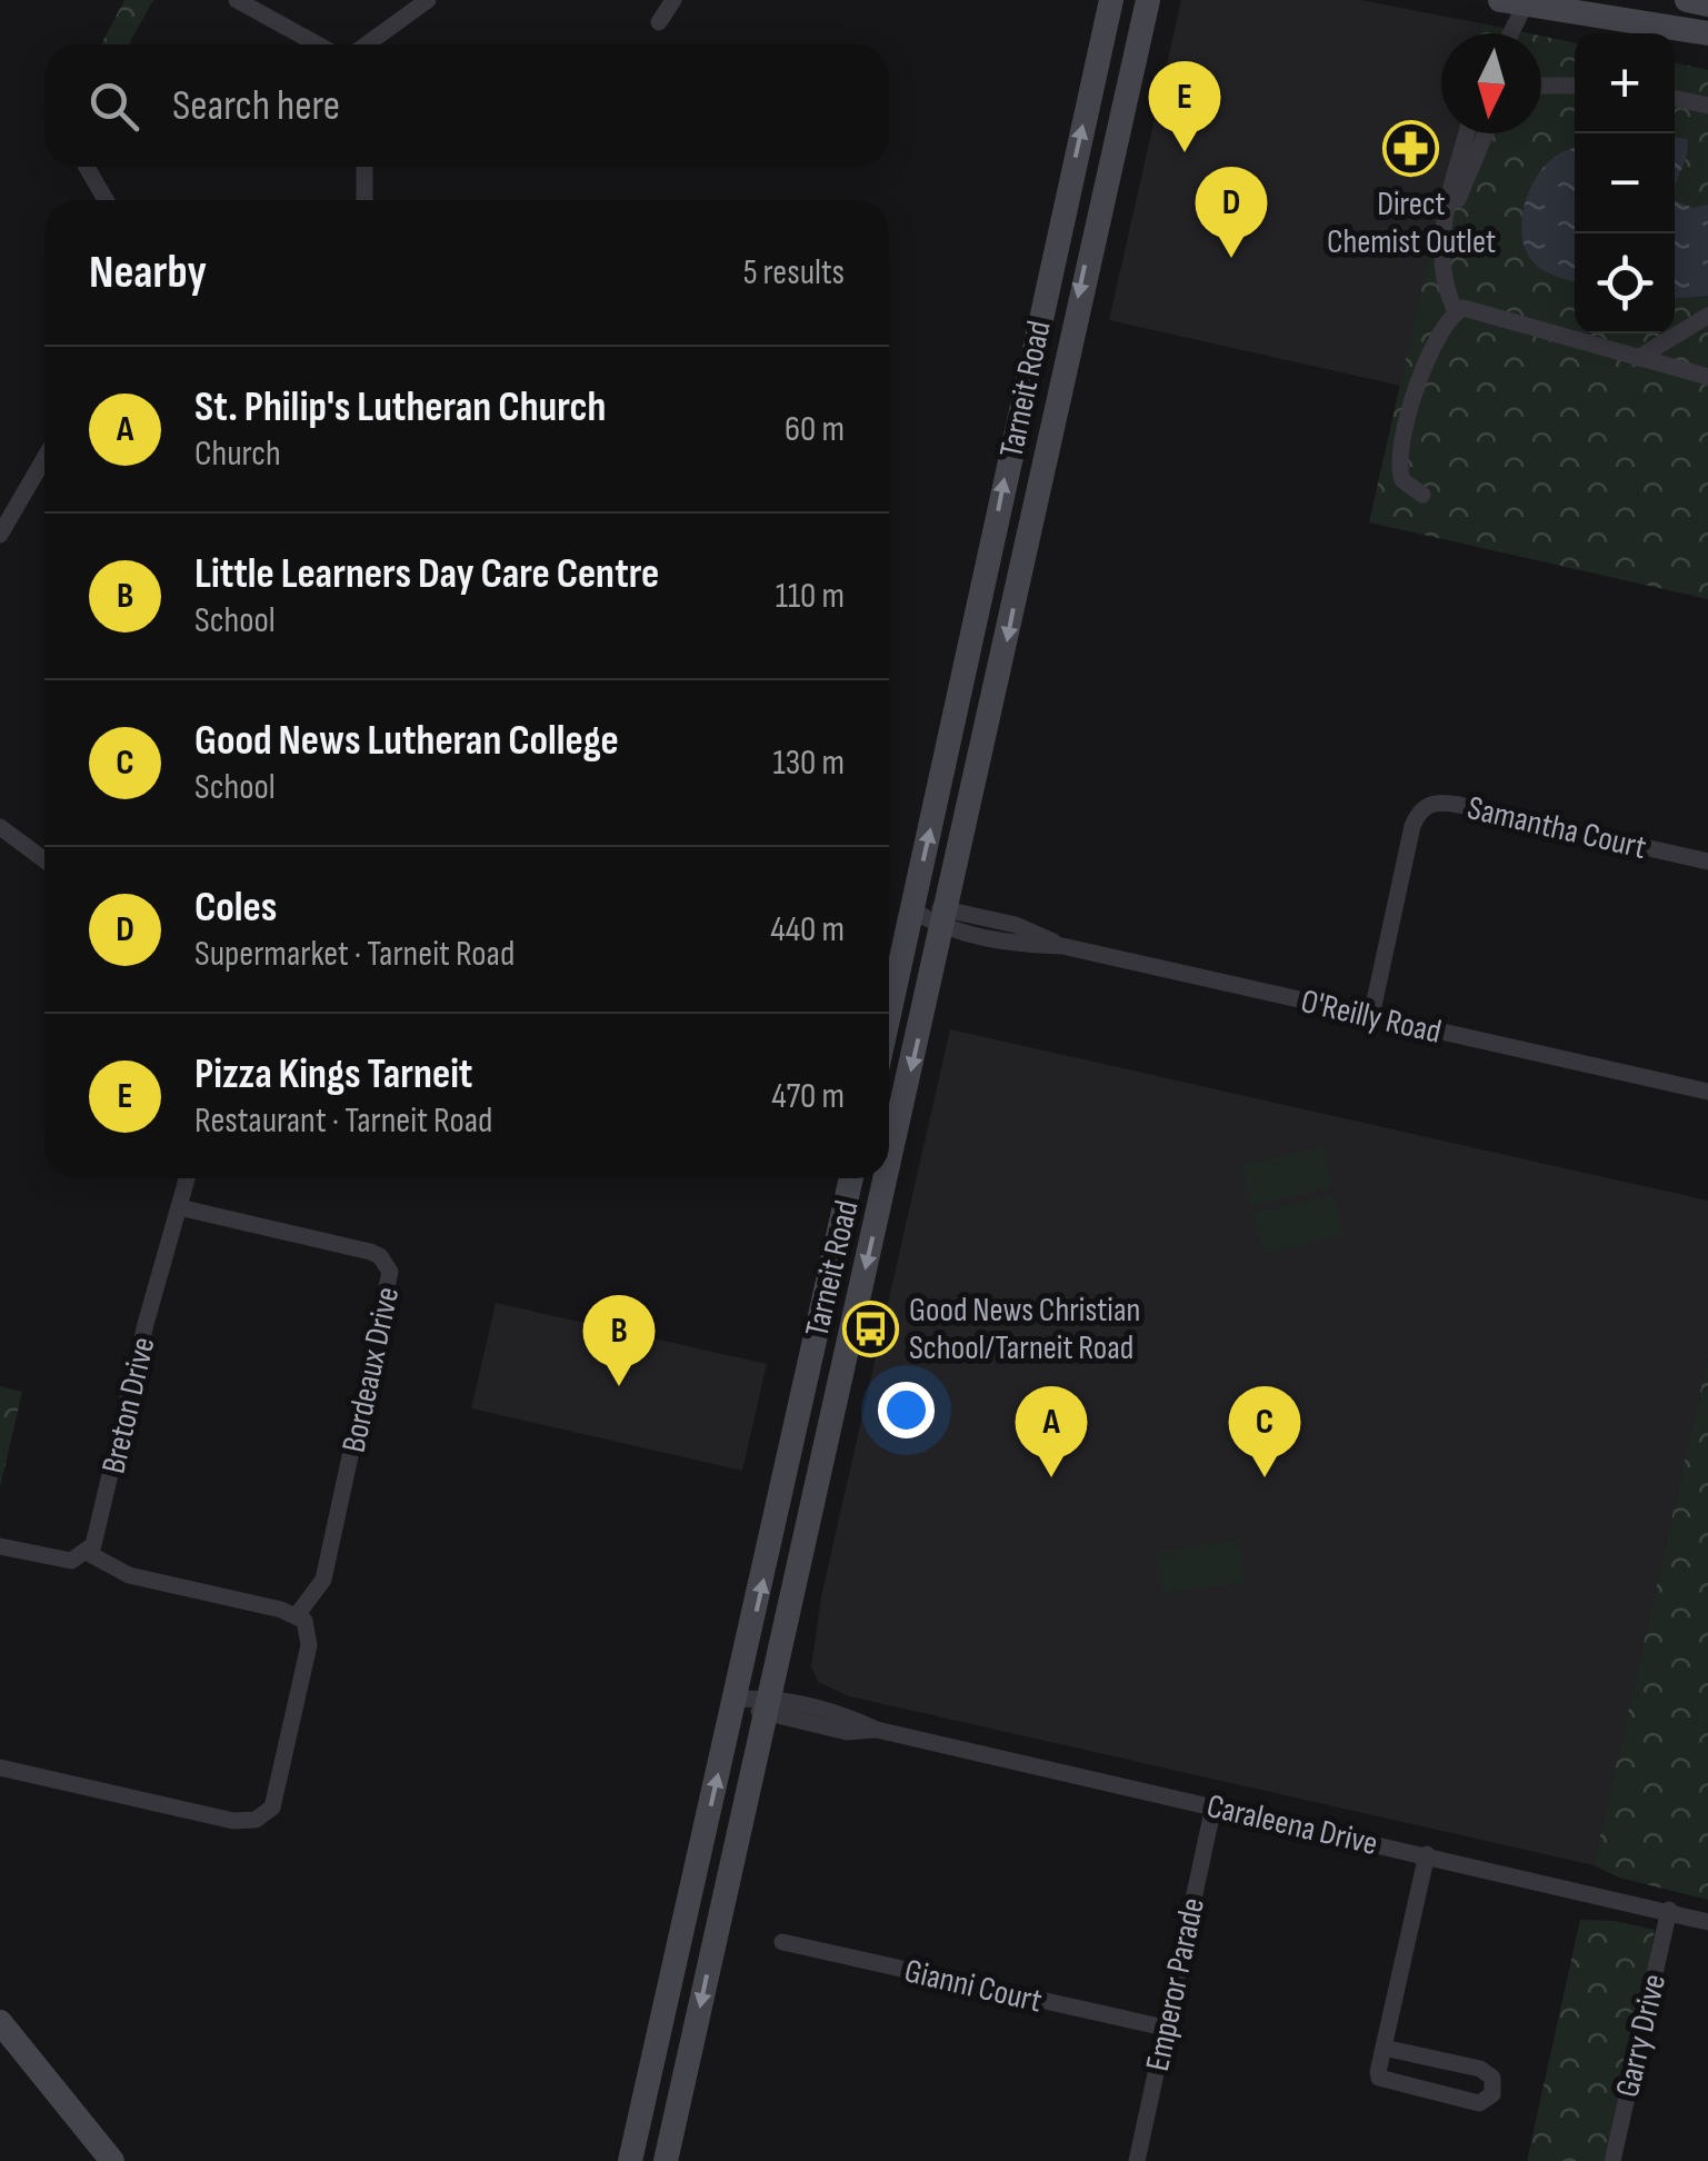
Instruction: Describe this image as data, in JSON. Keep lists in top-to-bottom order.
{
  "streets": {
    "main road": ["Tarneit Road"],
    "street": [
      "Samantha Court",
      "O'Reilly Road",
      "Bordeaux Drive",
      "Breton Drive",
      "Caraleena Drive",
      "Emperor Parade",
      "Gianni Court",
      "Garry Drive"
    ]
  },
  "crossings": [
    ["Tarneit Road", "O'Reilly Road"],
    ["Tarneit Road", "Caraleena Drive"],
    ["Samantha Court", "O'Reilly Road"],
    ["Bordeaux Drive", "Breton Drive"],
    ["Caraleena Drive", "Emperor Parade"],
    ["Caraleena Drive", "Garry Drive"],
    ["Emperor Parade", "Gianni Court"]
  ],
  "places": {
    "pharmacy": ["Direct Chemist Outlet"],
    "bus stop": ["Good News Christian School/Tarneit Road"]
  },
  "north": "bottom",
  "page": {
    "map_buttons": ["+", "−"],
    "search": "Search here",
    "pins": [
      "E",
      "D",
      "B",
      "A",
      "C"
    ],
    "heading": ["Nearby", "5 results"],
    "list": [
      {
        "mark": "A",
        "name": "St. Philip's Lutheran Church",
        "note": "Church",
        "value": "60 m"
      },
      {
        "mark": "B",
        "name": "Little Learners Day Care Centre",
        "note": "School",
        "value": "110 m"
      },
      {
        "mark": "C",
        "name": "Good News Lutheran College",
        "note": "School",
        "value": "130 m"
      },
      {
        "mark": "D",
        "name": "Coles",
        "note": "Supermarket · Tarneit Road",
        "value": "440 m"
      },
      {
        "mark": "E",
        "name": "Pizza Kings Tarneit",
        "note": "Restaurant · Tarneit Road",
        "value": "470 m"
      }
    ]
  }
}
